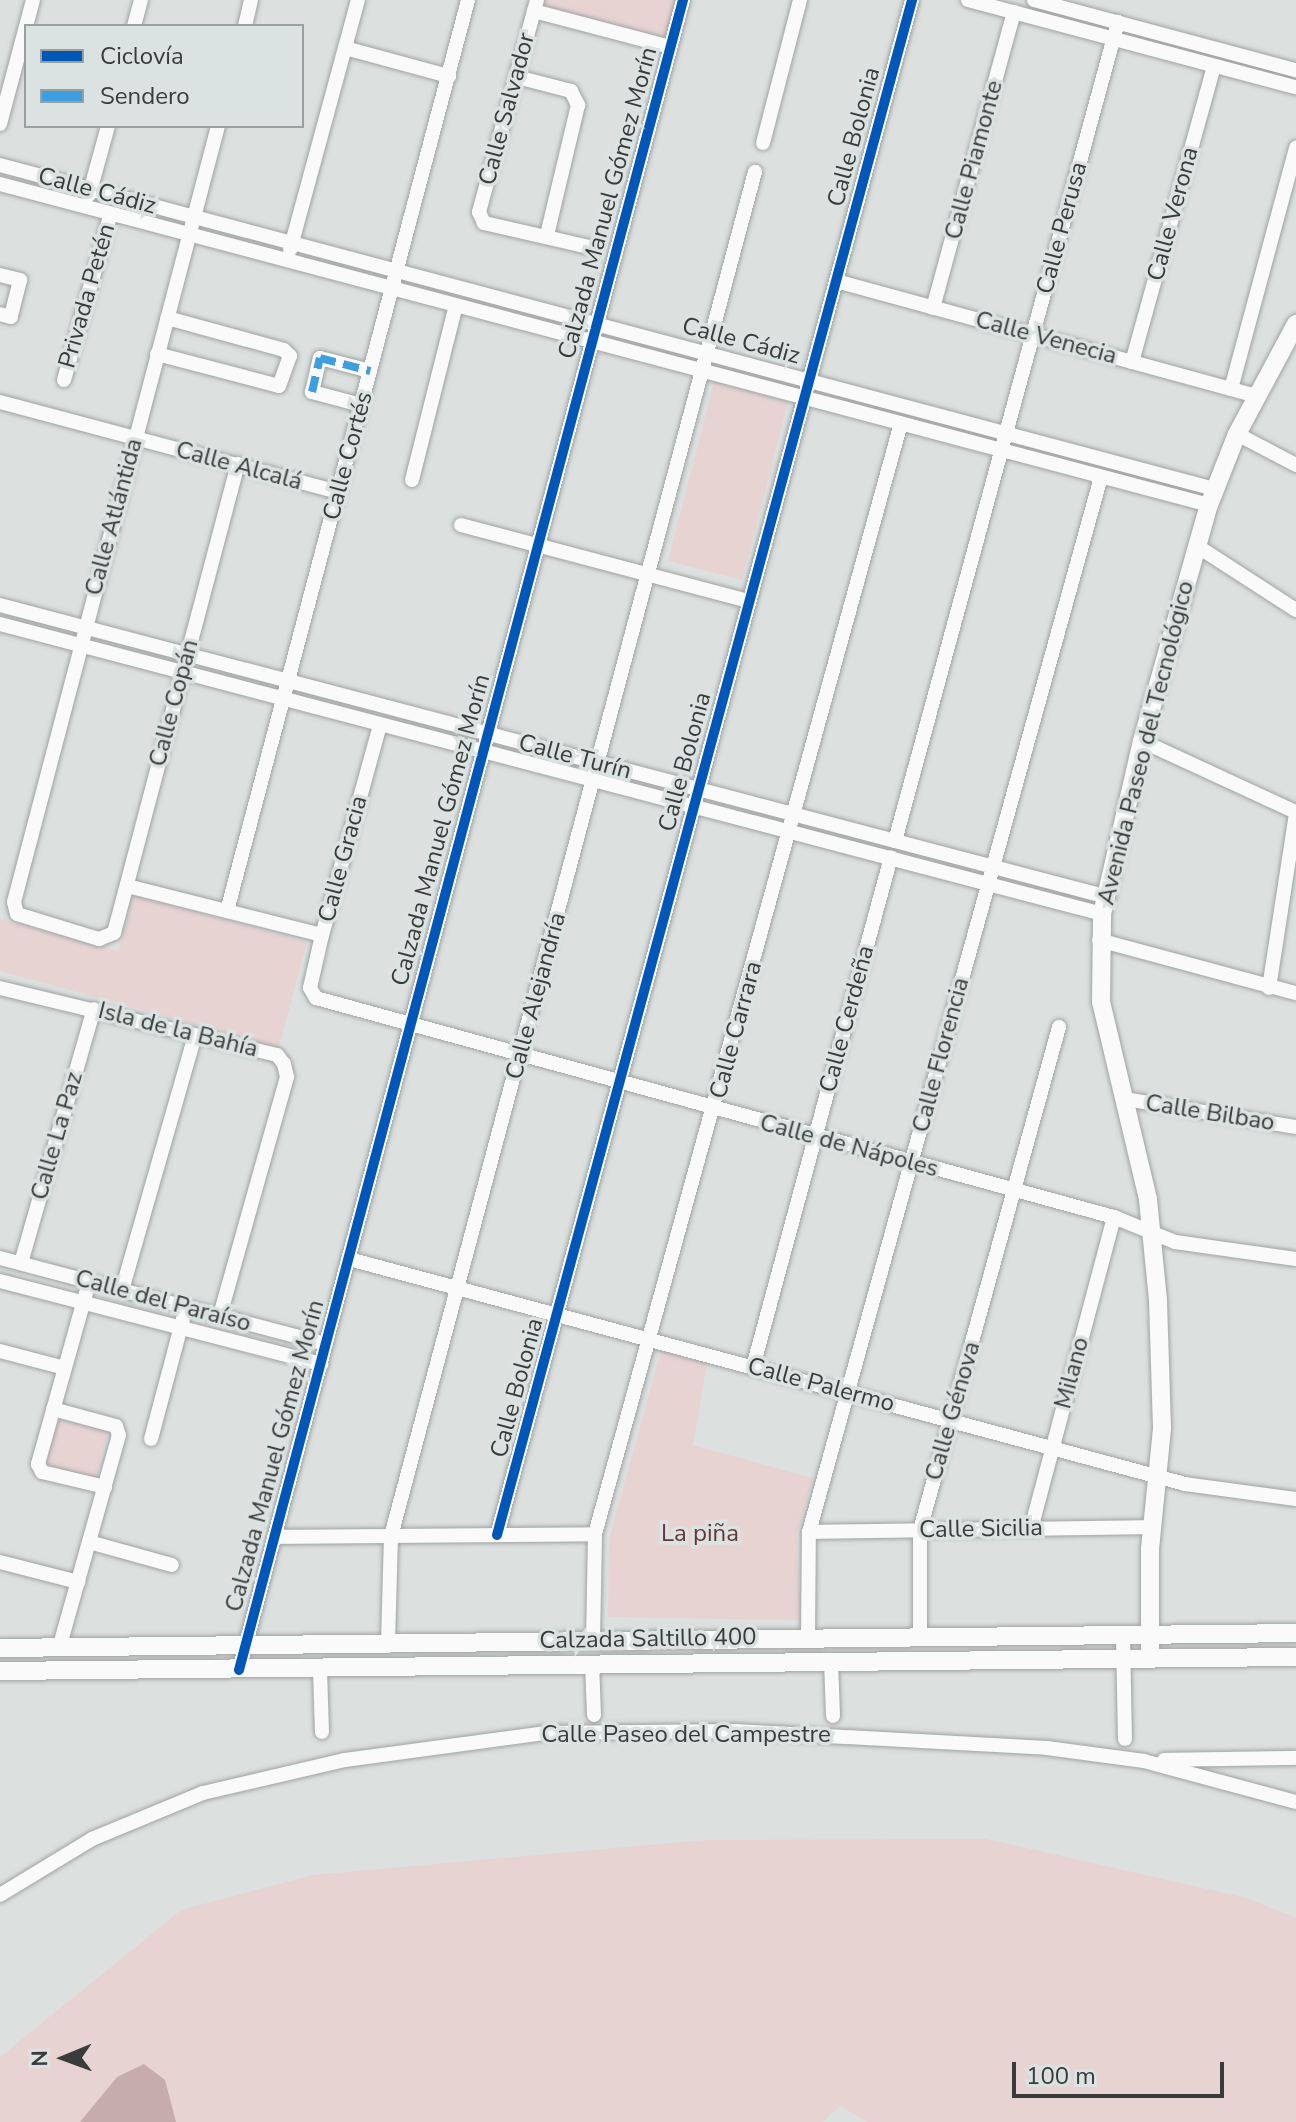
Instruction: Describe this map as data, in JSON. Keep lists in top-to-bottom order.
{
  "streets": {
    "main road": ["Avenida Paseo del Tecnológico", "Calzada Saltillo 400"],
    "street": [
      "Calle Salvador",
      "Calle Bolonia",
      "Calle Piamonte",
      "Calle Cádiz",
      "Calzada Manuel Gómez Morín",
      "Calle Verona",
      "Calle Perusa",
      "Privada Petén",
      "Calle Venecia",
      "Calle Cortés",
      "Calle Alcalá",
      "Calle Atlántida",
      "Calle Copán",
      "Calle Turín",
      "Calle Gracia",
      "Calle Alejandría",
      "Calle Cerdeña",
      "Isla de la Bahía",
      "Calle Carrara",
      "Calle Florencia",
      "Calle Bilbao",
      "Calle La Paz",
      "Calle de Nápoles",
      "Calle del Paraíso",
      "Milano",
      "Calle Palermo",
      "Calle Génova",
      "Calle Sicilia",
      "Calle Paseo del Campestre"
    ]
  },
  "crossings": [
    ["Calle Bolonia", "Calle Cádiz"],
    ["Calle Bolonia", "Calle Venecia"],
    ["Calle Bolonia", "Calle Turín"],
    ["Calle Bolonia", "Calle de Nápoles"],
    ["Calle Bolonia", "Calle Palermo"],
    ["Calle Piamonte", "Calle Venecia"],
    ["Calle Cádiz", "Calzada Manuel Gómez Morín"],
    ["Calle Cádiz", "Calle Perusa"],
    ["Calle Cádiz", "Privada Petén"],
    ["Calle Cádiz", "Calle Cortés"],
    ["Calle Cádiz", "Calle Atlántida"],
    ["Calle Cádiz", "Avenida Paseo del Tecnológico"],
    ["Calle Cádiz", "Calle Alejandría"],
    ["Calle Cádiz", "Calle Carrara"],
    ["Calle Cádiz", "Calle Florencia"],
    ["Calzada Manuel Gómez Morín", "Calle Turín"],
    ["Calzada Manuel Gómez Morín", "Calle de Nápoles"],
    ["Calzada Manuel Gómez Morín", "Calle del Paraíso"],
    ["Calzada Manuel Gómez Morín", "Calle Palermo"],
    ["Calzada Manuel Gómez Morín", "Calzada Saltillo 400"],
    ["Calle Verona", "Calle Venecia"],
    ["Calle Perusa", "Calle Venecia"],
    ["Calle Venecia", "Avenida Paseo del Tecnológico"],
    ["Calle Cortés", "Calle Alcalá"],
    ["Calle Cortés", "Calle Turín"],
    ["Calle Alcalá", "Calle Atlántida"],
    ["Calle Alcalá", "Calle Copán"],
    ["Calle Atlántida", "Calle Copán"],
    ["Calle Atlántida", "Calle Turín"],
    ["Calle Copán", "Calle Turín"],
    ["Avenida Paseo del Tecnológico", "Calle Turín"],
    ["Avenida Paseo del Tecnológico", "Calle Bilbao"],
    ["Avenida Paseo del Tecnológico", "Calle de Nápoles"],
    ["Avenida Paseo del Tecnológico", "Calle Palermo"],
    ["Avenida Paseo del Tecnológico", "Calle Sicilia"],
    ["Avenida Paseo del Tecnológico", "Calzada Saltillo 400"],
    ["Calle Turín", "Calle Gracia"],
    ["Calle Turín", "Calle Alejandría"],
    ["Calle Turín", "Calle Cerdeña"],
    ["Calle Turín", "Calle Carrara"],
    ["Calle Turín", "Calle Florencia"],
    ["Calle Gracia", "Calle de Nápoles"],
    ["Calle Alejandría", "Calle de Nápoles"],
    ["Calle Alejandría", "Calle Palermo"],
    ["Calle Alejandría", "Calzada Saltillo 400"],
    ["Calle Cerdeña", "Calle de Nápoles"],
    ["Calle Cerdeña", "Calle Palermo"],
    ["Isla de la Bahía", "Calle La Paz"],
    ["Isla de la Bahía", "Calle del Paraíso"],
    ["Calle Carrara", "Calle de Nápoles"],
    ["Calle Carrara", "Calle Palermo"],
    ["Calle Carrara", "Calzada Saltillo 400"],
    ["Calle Florencia", "Calle de Nápoles"],
    ["Calle Florencia", "Calle Palermo"],
    ["Calle Florencia", "Calle Sicilia"],
    ["Calle Florencia", "Calzada Saltillo 400"],
    ["Calle La Paz", "Calle del Paraíso"],
    ["Calle de Nápoles", "Milano"],
    ["Calle de Nápoles", "Calle Génova"],
    ["Milano", "Calle Palermo"],
    ["Milano", "Calle Sicilia"],
    ["Calle Palermo", "Calle Génova"],
    ["Calle Génova", "Calle Sicilia"],
    ["Calle Génova", "Calzada Saltillo 400"]
  ],
  "parks": ["La piña"],
  "legend": ["Ciclovía", "Sendero"],
  "scale_bar": "100 m",
  "north": "left"
}
